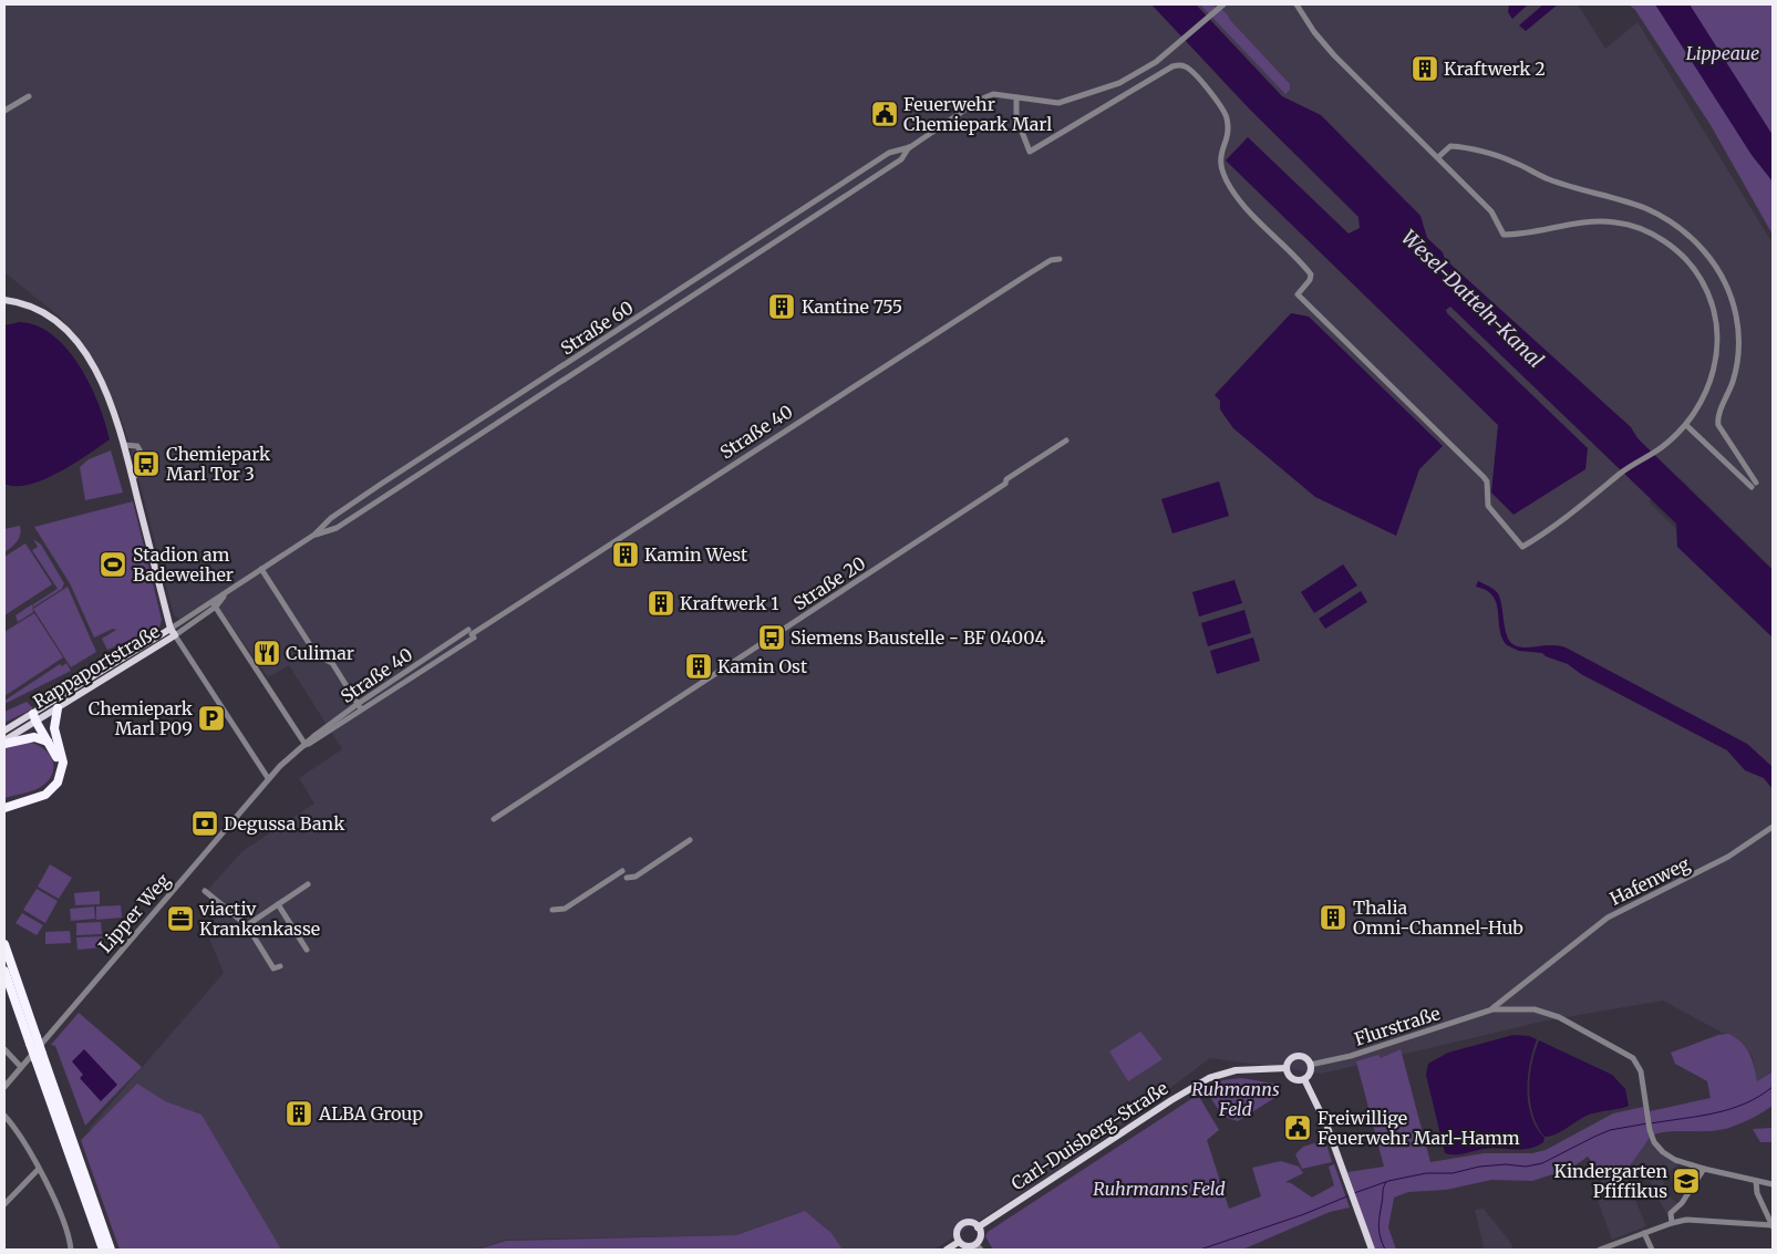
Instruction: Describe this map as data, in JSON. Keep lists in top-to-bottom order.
{
  "streets": {
    "main road": ["Rappaportstraße", "Carl-Duisberg-Straße"],
    "street": [
      "Straße 60",
      "Straße 40",
      "Straße 20",
      "Hafenweg",
      "Lipper Weg",
      "Flurstraße"
    ]
  },
  "crossings": [
    ["Straße 40", "Lipper Weg"],
    ["Hafenweg", "Flurstraße"],
    ["Flurstraße", "Carl-Duisberg-Straße"]
  ],
  "water": ["Wesel-Datteln-Kanal"],
  "parks": ["Lippeaue", "Ruhmanns Feld", "Ruhrmanns Feld"],
  "places": {
    "building": [
      "Kraftwerk 2",
      "Kantine 755",
      "Kamin West",
      "Kraftwerk 1",
      "Kamin Ost",
      "Thalia Omni-Channel-Hub",
      "ALBA Group"
    ],
    "public building": ["Feuerwehr Chemiepark Marl", "Freiwillige Feuerwehr Marl-Hamm"],
    "bus stop": ["Chemiepark Marl Tor 3", "Siemens Baustelle - BF 04004"],
    "sports": ["Stadion am Badeweiher"],
    "restaurant": ["Culimar"],
    "parking": ["Chemiepark Marl P09"],
    "bank": ["Degussa Bank"],
    "office": ["viactiv Krankenkasse"],
    "school or university": ["Kindergarten Pfiffikus"]
  }
}
